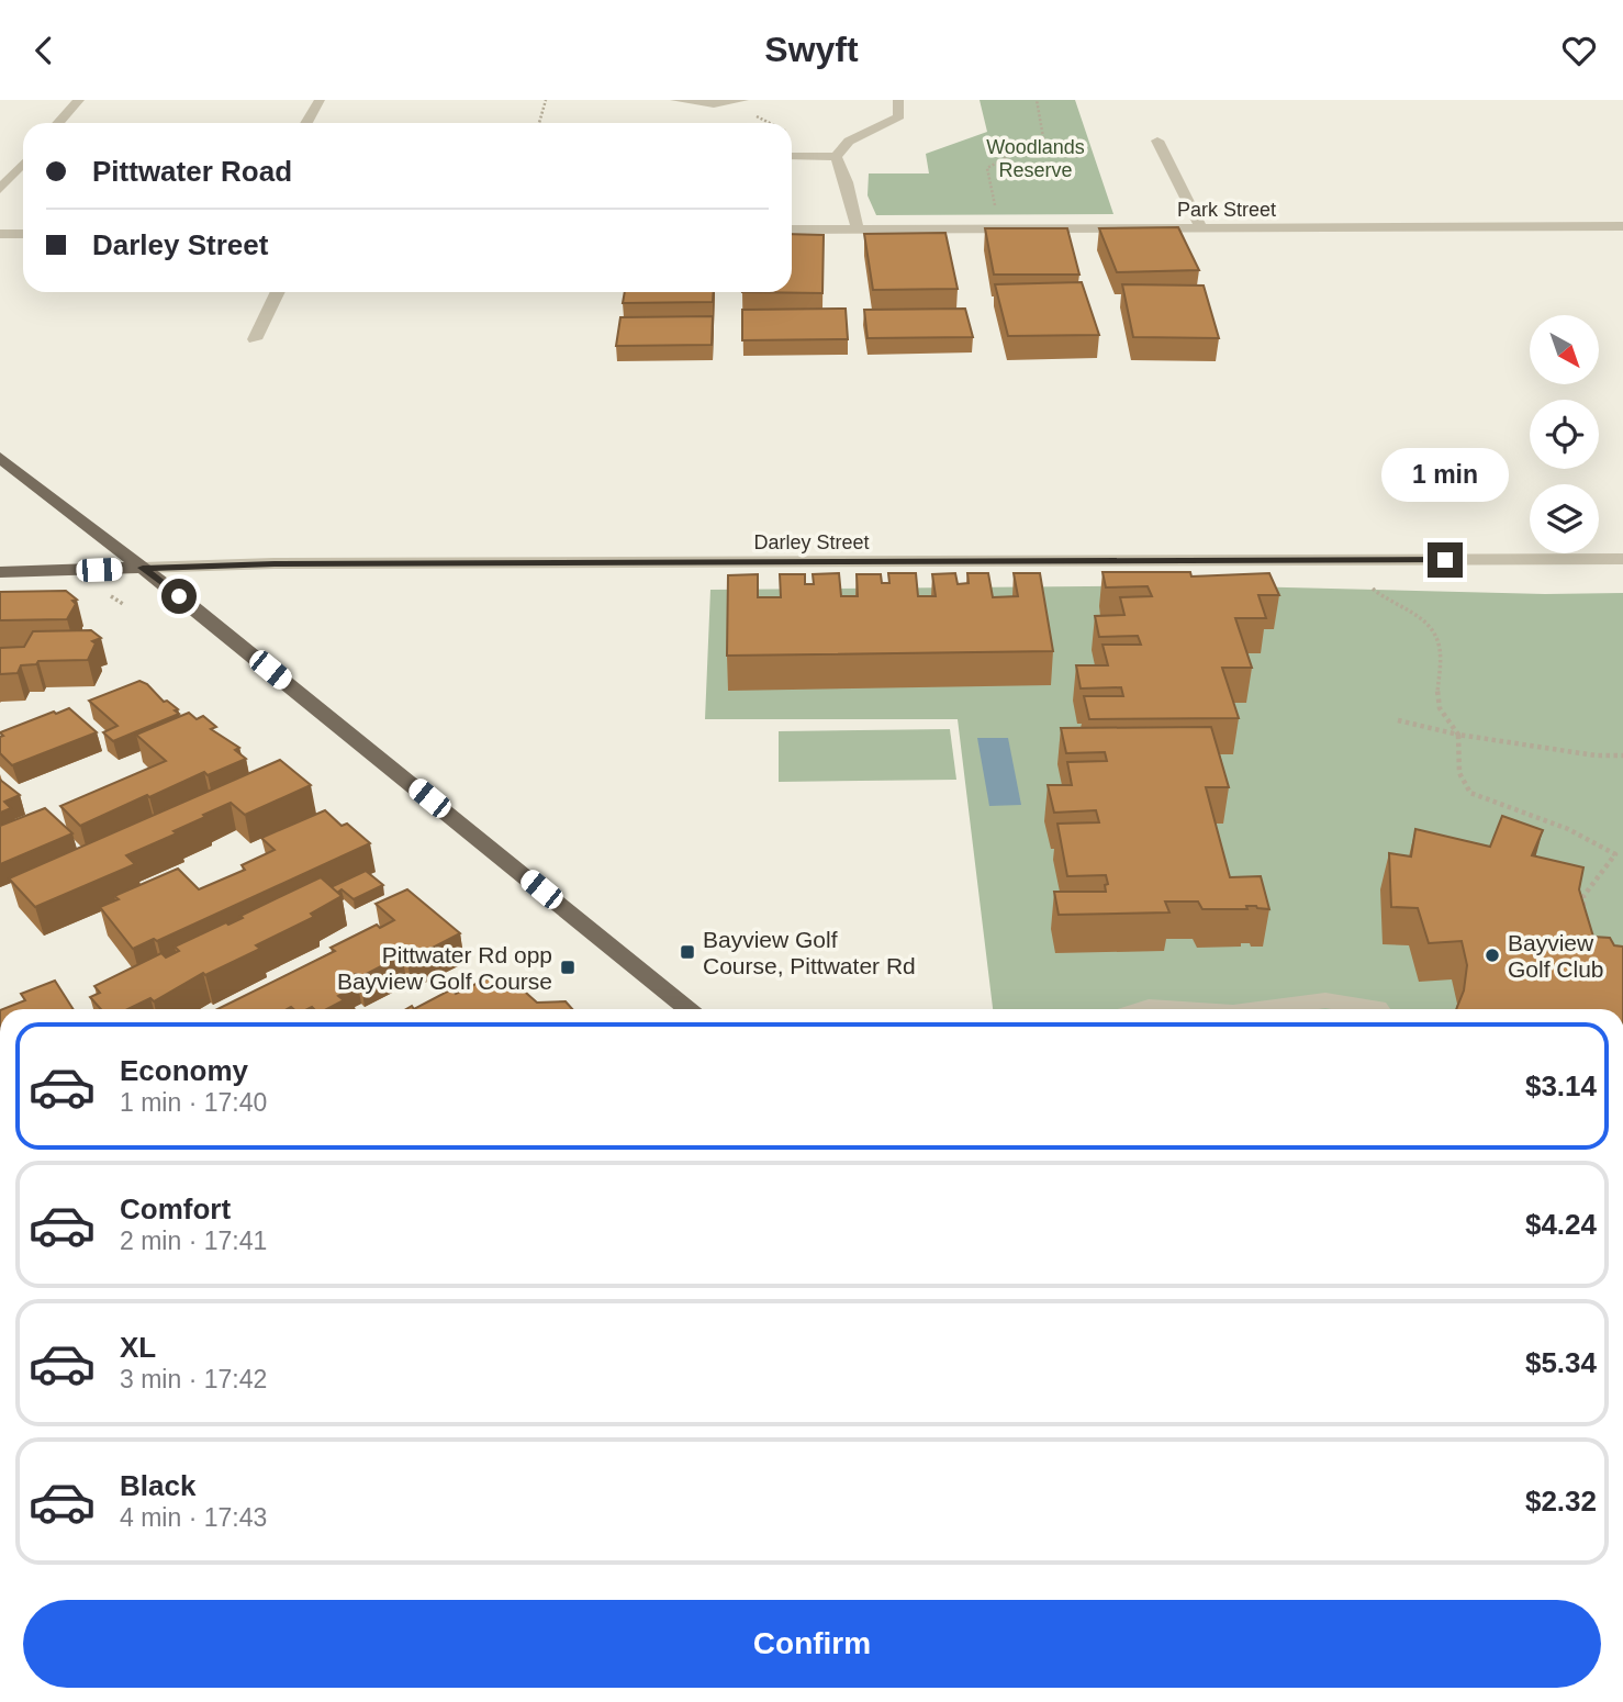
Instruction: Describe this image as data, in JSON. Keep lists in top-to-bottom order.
{
  "streets": {
    "main road": ["Darley Street"],
    "street": ["Park Street"]
  },
  "parks": ["Woodlands Reserve"],
  "places": {
    "transit": ["Bayview Golf Course, Pittwater Rd", "Pittwater Rd opp Bayview Golf Course"],
    "other": ["Bayview Golf Club"]
  },
  "north": "bottom right",
  "page": {
    "header": "Swyft",
    "banner": ["Pittwater Road", "Darley Street"],
    "bubble": "1 min",
    "list": [
      {
        "name": "Economy",
        "note": "1 min · 17:40",
        "value": "$3.14"
      },
      {
        "name": "Comfort",
        "note": "2 min · 17:41",
        "value": "$4.24"
      },
      {
        "name": "XL",
        "note": "3 min · 17:42",
        "value": "$5.34"
      },
      {
        "name": "Black",
        "note": "4 min · 17:43",
        "value": "$2.32"
      }
    ],
    "buttons": "Confirm"
  }
}
